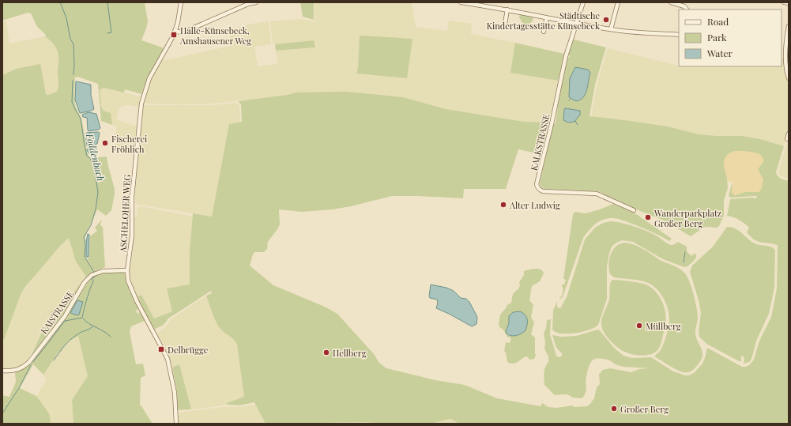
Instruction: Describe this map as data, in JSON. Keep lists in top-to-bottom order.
{
  "streets": {
    "street": ["KALKSTRASSE", "ASCHELOHER WEG", "KAISTRASSE"]
  },
  "crossings": [
    ["ASCHELOHER WEG", "KAISTRASSE"]
  ],
  "water": ["Foddenbach"],
  "places": {
    "other": [
      "Städtische Kindertagesstätte Künsebeck",
      "Fischerei Fröhlich",
      "Alter Ludwig",
      "Wanderparkplatz Großer Berg",
      "Müllberg",
      "Hellberg",
      "Großer Berg"
    ],
    "transit": ["Halle-Künsebeck, Amshausener Weg", "Delbrügge"]
  },
  "legend": ["Road", "Park", "Water"]
}
